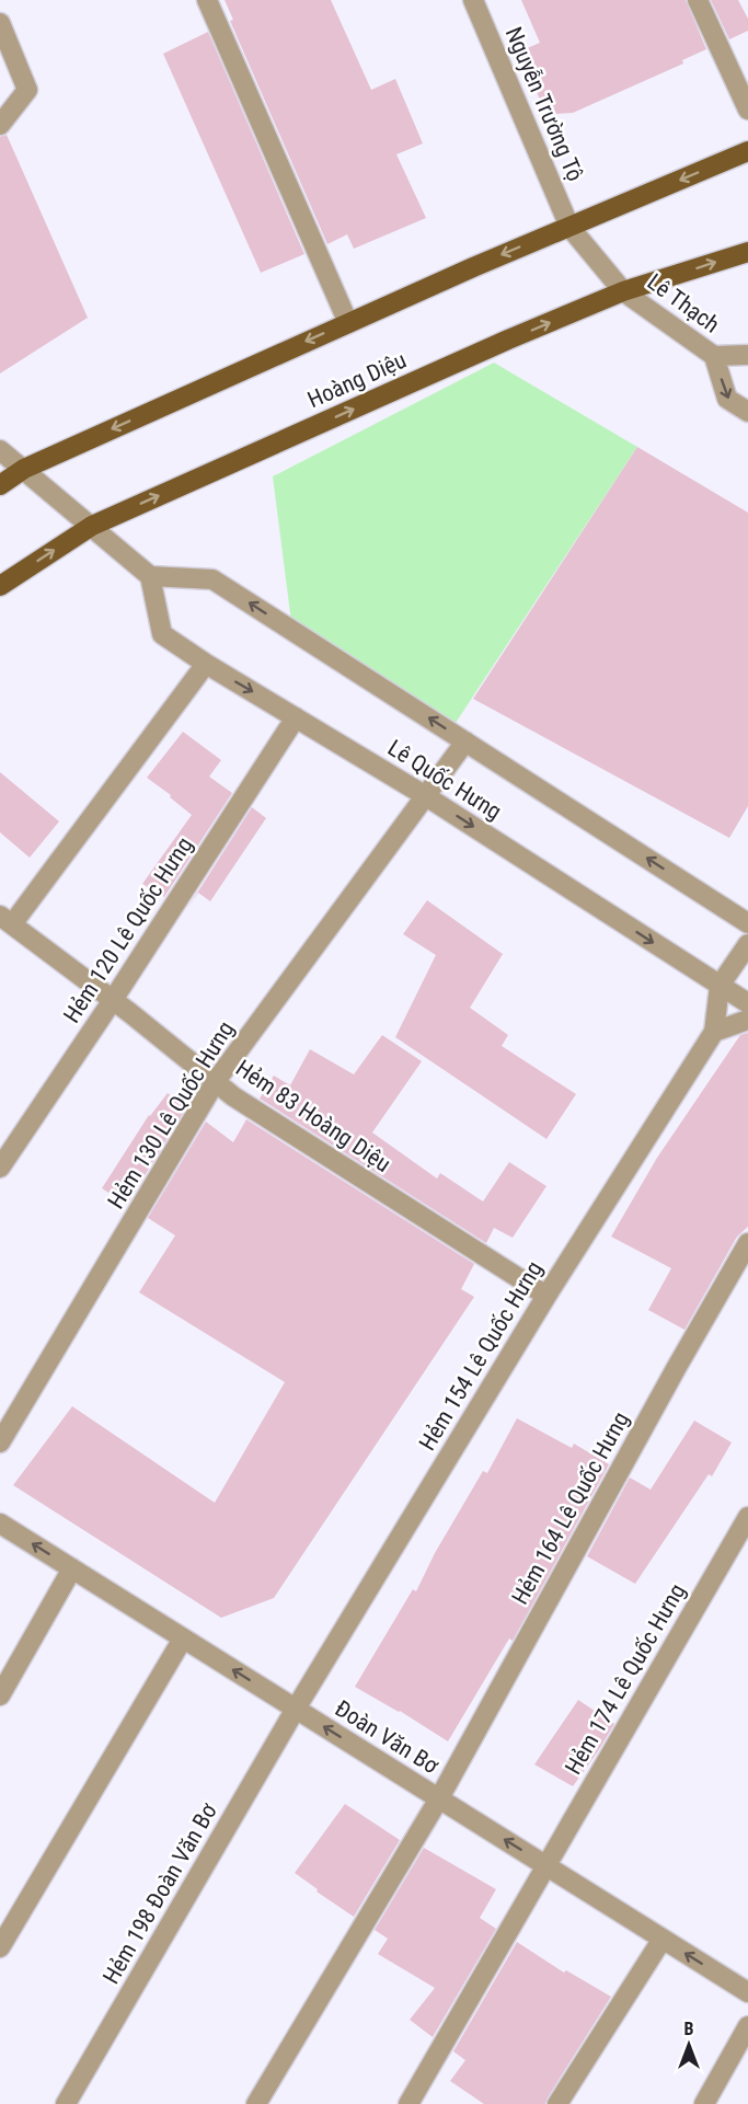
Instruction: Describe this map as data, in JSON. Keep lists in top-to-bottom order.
{
  "streets": {
    "main road": ["Hoàng Diệu"],
    "street": [
      "Nguyễn Trường Tộ",
      "Lê Thạch",
      "Lê Quốc Hưng",
      "Hẻm 120 Lê Quốc Hưng",
      "Hẻm 130 Lê Quốc Hưng",
      "Hẻm 83 Hoàng Diệu",
      "Hẻm 154 Lê Quốc Hưng",
      "Hẻm 164 Lê Quốc Hưng",
      "Hẻm 174 Lê Quốc Hưng",
      "Đoàn Văn Bơ",
      "Hẻm 198 Đoàn Văn Bơ"
    ]
  },
  "crossings": [
    ["Nguyễn Trường Tộ", "Lê Thạch"],
    ["Nguyễn Trường Tộ", "Hoàng Diệu"],
    ["Lê Thạch", "Hoàng Diệu"],
    ["Lê Quốc Hưng", "Hẻm 120 Lê Quốc Hưng"],
    ["Lê Quốc Hưng", "Hẻm 130 Lê Quốc Hưng"],
    ["Lê Quốc Hưng", "Hẻm 154 Lê Quốc Hưng"],
    ["Hẻm 120 Lê Quốc Hưng", "Hẻm 83 Hoàng Diệu"],
    ["Hẻm 130 Lê Quốc Hưng", "Hẻm 83 Hoàng Diệu"],
    ["Hẻm 83 Hoàng Diệu", "Hẻm 154 Lê Quốc Hưng"],
    ["Hẻm 154 Lê Quốc Hưng", "Đoàn Văn Bơ"],
    ["Hẻm 154 Lê Quốc Hưng", "Hẻm 198 Đoàn Văn Bơ"],
    ["Hẻm 164 Lê Quốc Hưng", "Đoàn Văn Bơ"],
    ["Hẻm 174 Lê Quốc Hưng", "Đoàn Văn Bơ"],
    ["Đoàn Văn Bơ", "Hẻm 198 Đoàn Văn Bơ"]
  ],
  "one_way": ["Đoàn Văn Bơ"],
  "north": "top"
}
